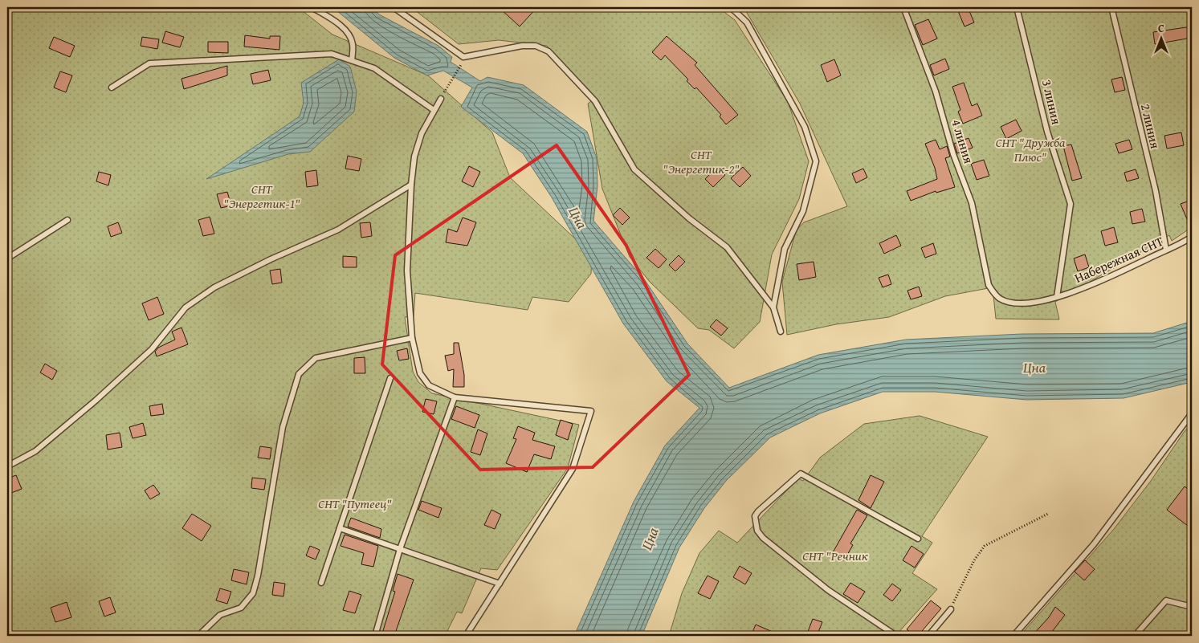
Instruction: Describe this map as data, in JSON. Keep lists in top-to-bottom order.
{
  "streets": {
    "lane": [
      "3 линия",
      "2 линия",
      "4 линия",
      "Набережная СНТ"
    ]
  },
  "crossings": [
    ["3 линия", "Набережная СНТ"],
    ["2 линия", "Набережная СНТ"],
    ["4 линия", "Набережная СНТ"]
  ],
  "water": ["Цна"],
  "parks": [
    "СНТ \"Дружба Плюс\"",
    "СНТ \"Энергетик-2\"",
    "СНТ \"Энергетик-1\"",
    "СНТ \"Путеец\"",
    "СНТ \"Речник"
  ],
  "north": "top"
}
